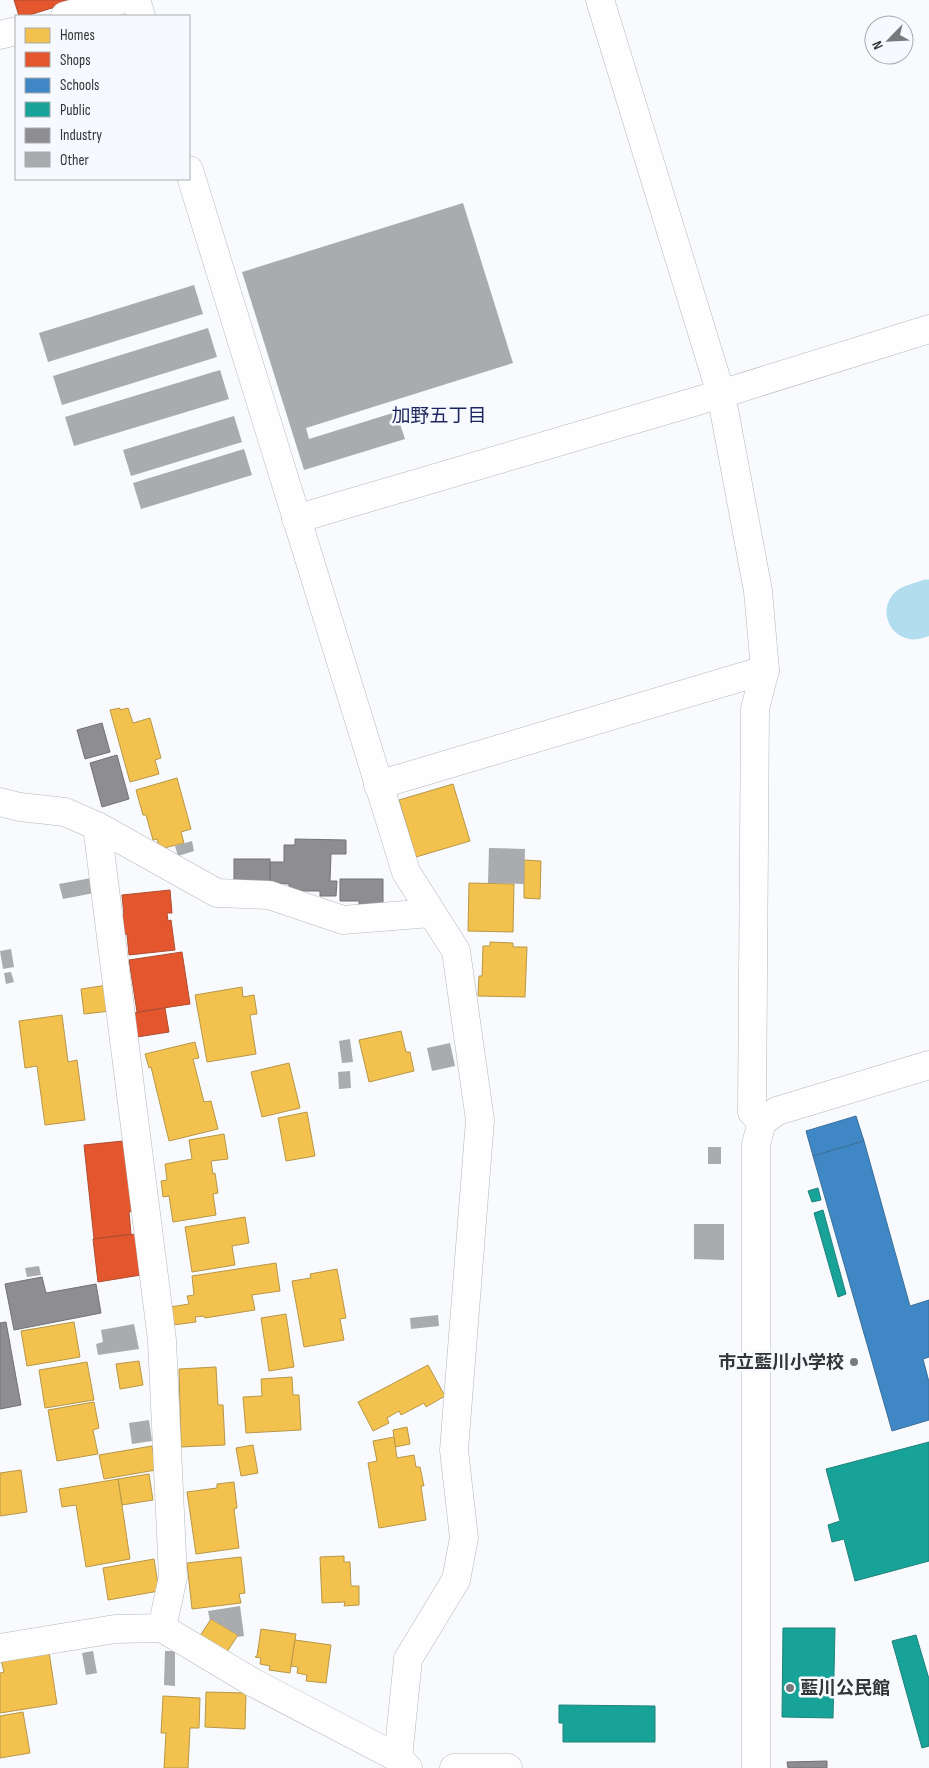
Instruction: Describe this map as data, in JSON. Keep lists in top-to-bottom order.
{
  "districts": ["加野五丁目"],
  "places": ["市立藍川小学校", "藍川公民館"],
  "legend": [
    "Homes",
    "Shops",
    "Schools",
    "Public",
    "Industry",
    "Other"
  ],
  "north": "bottom left"
}
